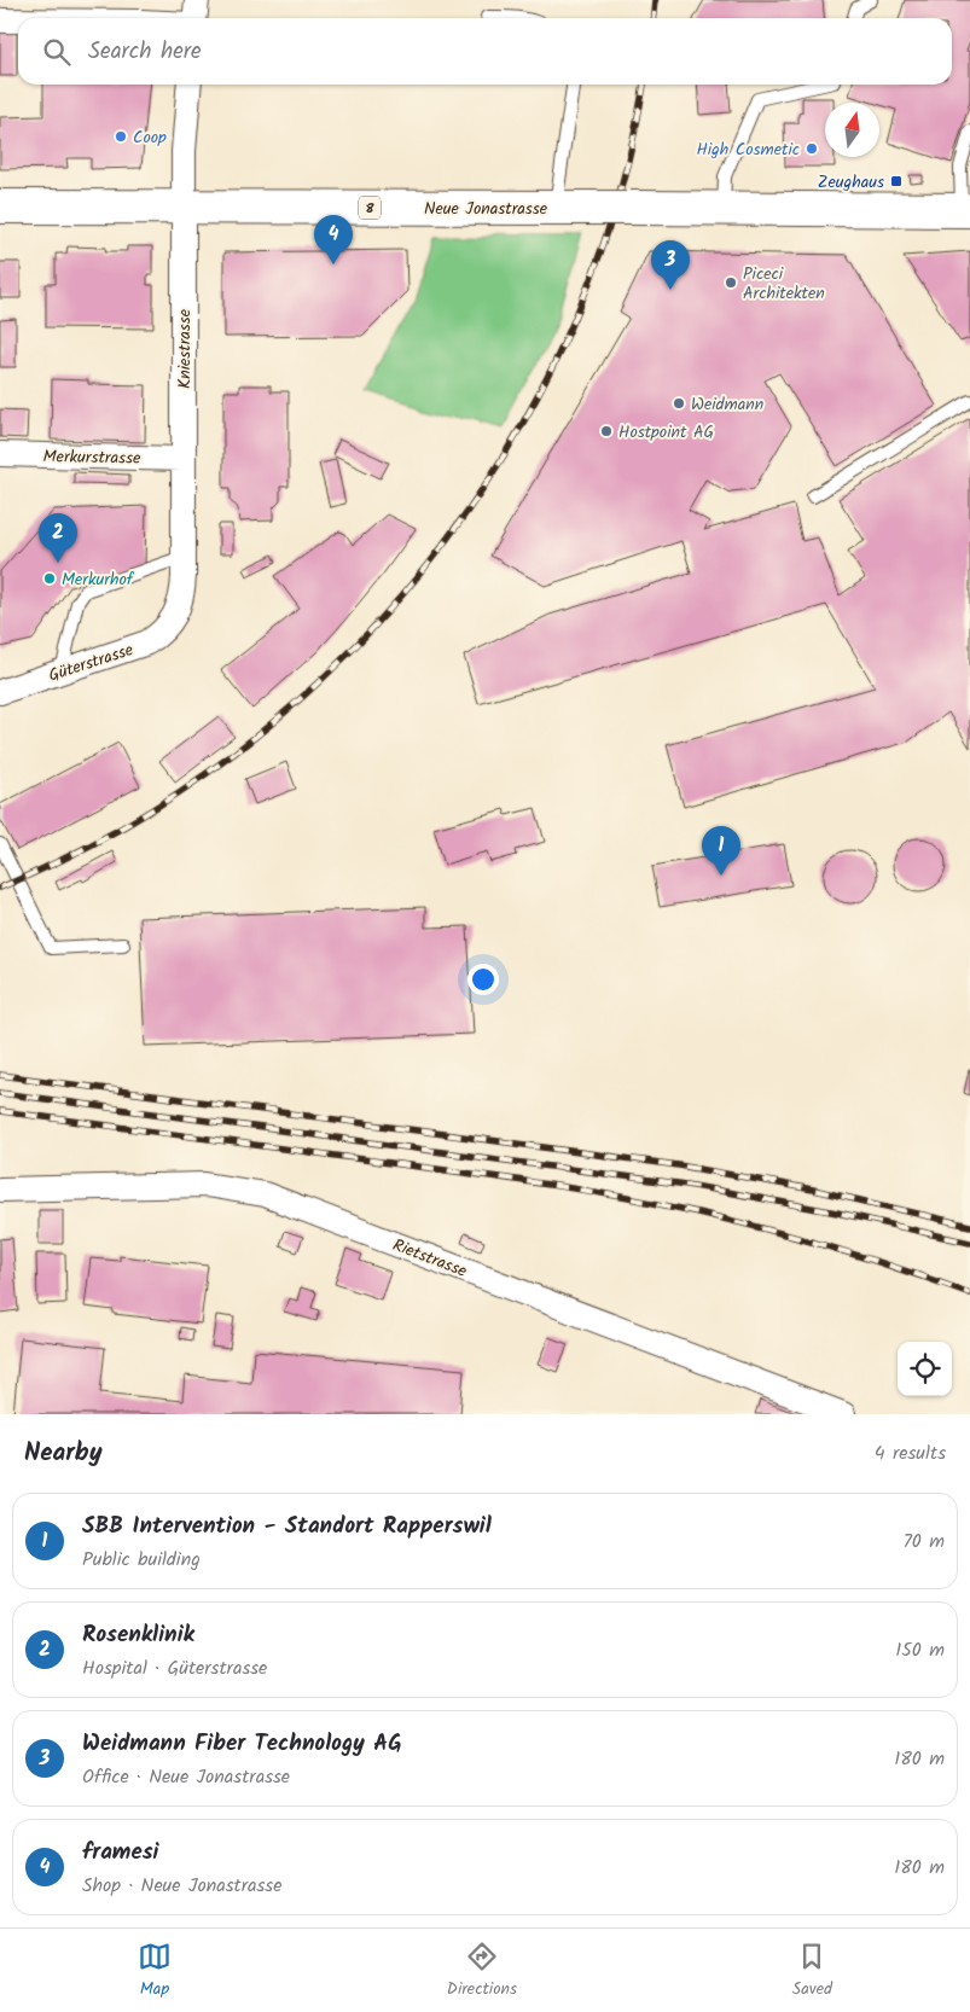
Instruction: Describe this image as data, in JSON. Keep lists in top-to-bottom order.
{
  "streets": {
    "main road": ["8", "Neue Jonastrasse"],
    "street": [
      "Kniestrasse",
      "Merkurstrasse",
      "Güterstrasse",
      "Rietstrasse"
    ]
  },
  "crossings": [
    ["Neue Jonastrasse", "Kniestrasse"],
    ["Kniestrasse", "Merkurstrasse"],
    ["Kniestrasse", "Güterstrasse"]
  ],
  "places": {
    "other": [
      "Coop",
      "High Cosmetic",
      "Piceci Architekten",
      "Weidmann",
      "Hostpoint AG",
      "Merkurhof"
    ],
    "transit": ["Zeughaus"]
  },
  "north": "top",
  "page": {
    "search": "Search here",
    "pins": [
      "4",
      "3",
      "2",
      "1"
    ],
    "heading": ["Nearby", "4 results"],
    "list": [
      {
        "mark": "1",
        "name": "SBB Intervention - Standort Rapperswil",
        "note": "Public building",
        "value": "70 m"
      },
      {
        "mark": "2",
        "name": "Rosenklinik",
        "note": "Hospital · Güterstrasse",
        "value": "150 m"
      },
      {
        "mark": "3",
        "name": "Weidmann Fiber Technology AG",
        "note": "Office · Neue Jonastrasse",
        "value": "180 m"
      },
      {
        "mark": "4",
        "name": "framesi",
        "note": "Shop · Neue Jonastrasse",
        "value": "180 m"
      }
    ],
    "nav": ["Map", "Directions", "Saved"]
  }
}
